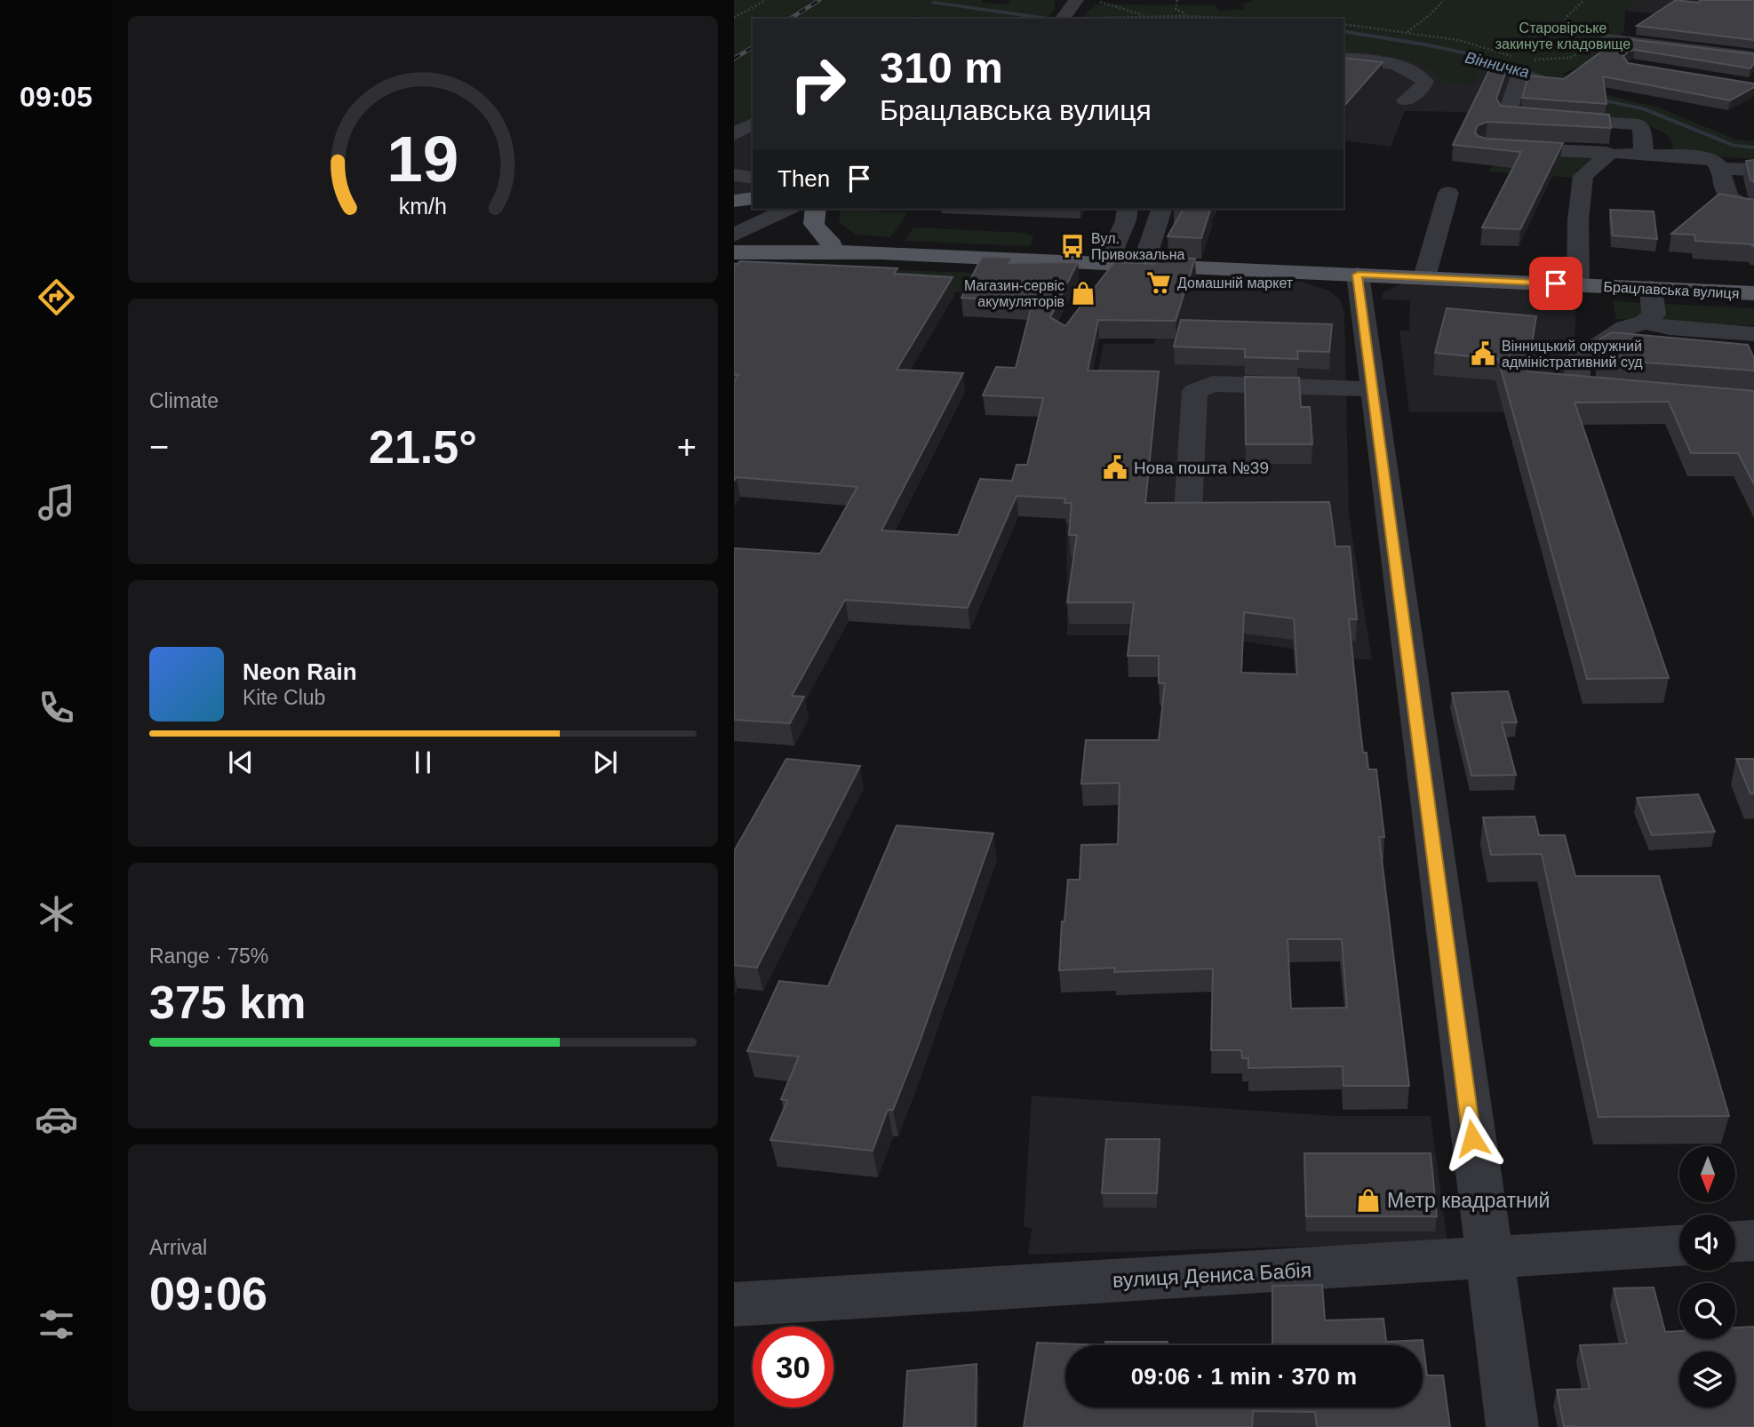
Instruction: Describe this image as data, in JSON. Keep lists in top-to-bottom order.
{
  "streets": {
    "main road": ["Брацлавська вулиця"],
    "street": ["вулиця Дениса Бабія"]
  },
  "water": ["Вінничка"],
  "parks": ["Старовірське закинуте кладовище"],
  "places": {
    "bus stop": ["Вул. Привокзальна"],
    "supermarket": ["Домашній маркет"],
    "shop": ["Магазин-сервіс акумуляторів", "Метр квадратний"],
    "public building": ["Вінницький окружний адміністративний суд", "Нова пошта №39"]
  },
  "north": "bottom",
  "page": {
    "tabs": "09:05",
    "turn": ["310 m", "Брацлавська вулиця"],
    "then": "Then",
    "tile": [
      "Climate",
      ["Range · 75%", "375 km"],
      ["Arrival", "09:06"]
    ],
    "heat": ["−", "21.5°", "+"],
    "song": ["Neon Rain", "Kite Club"],
    "limit": "30",
    "trip": "09:06 · 1 min · 370 m",
    "gauge": ["19", "km/h"]
  }
}
